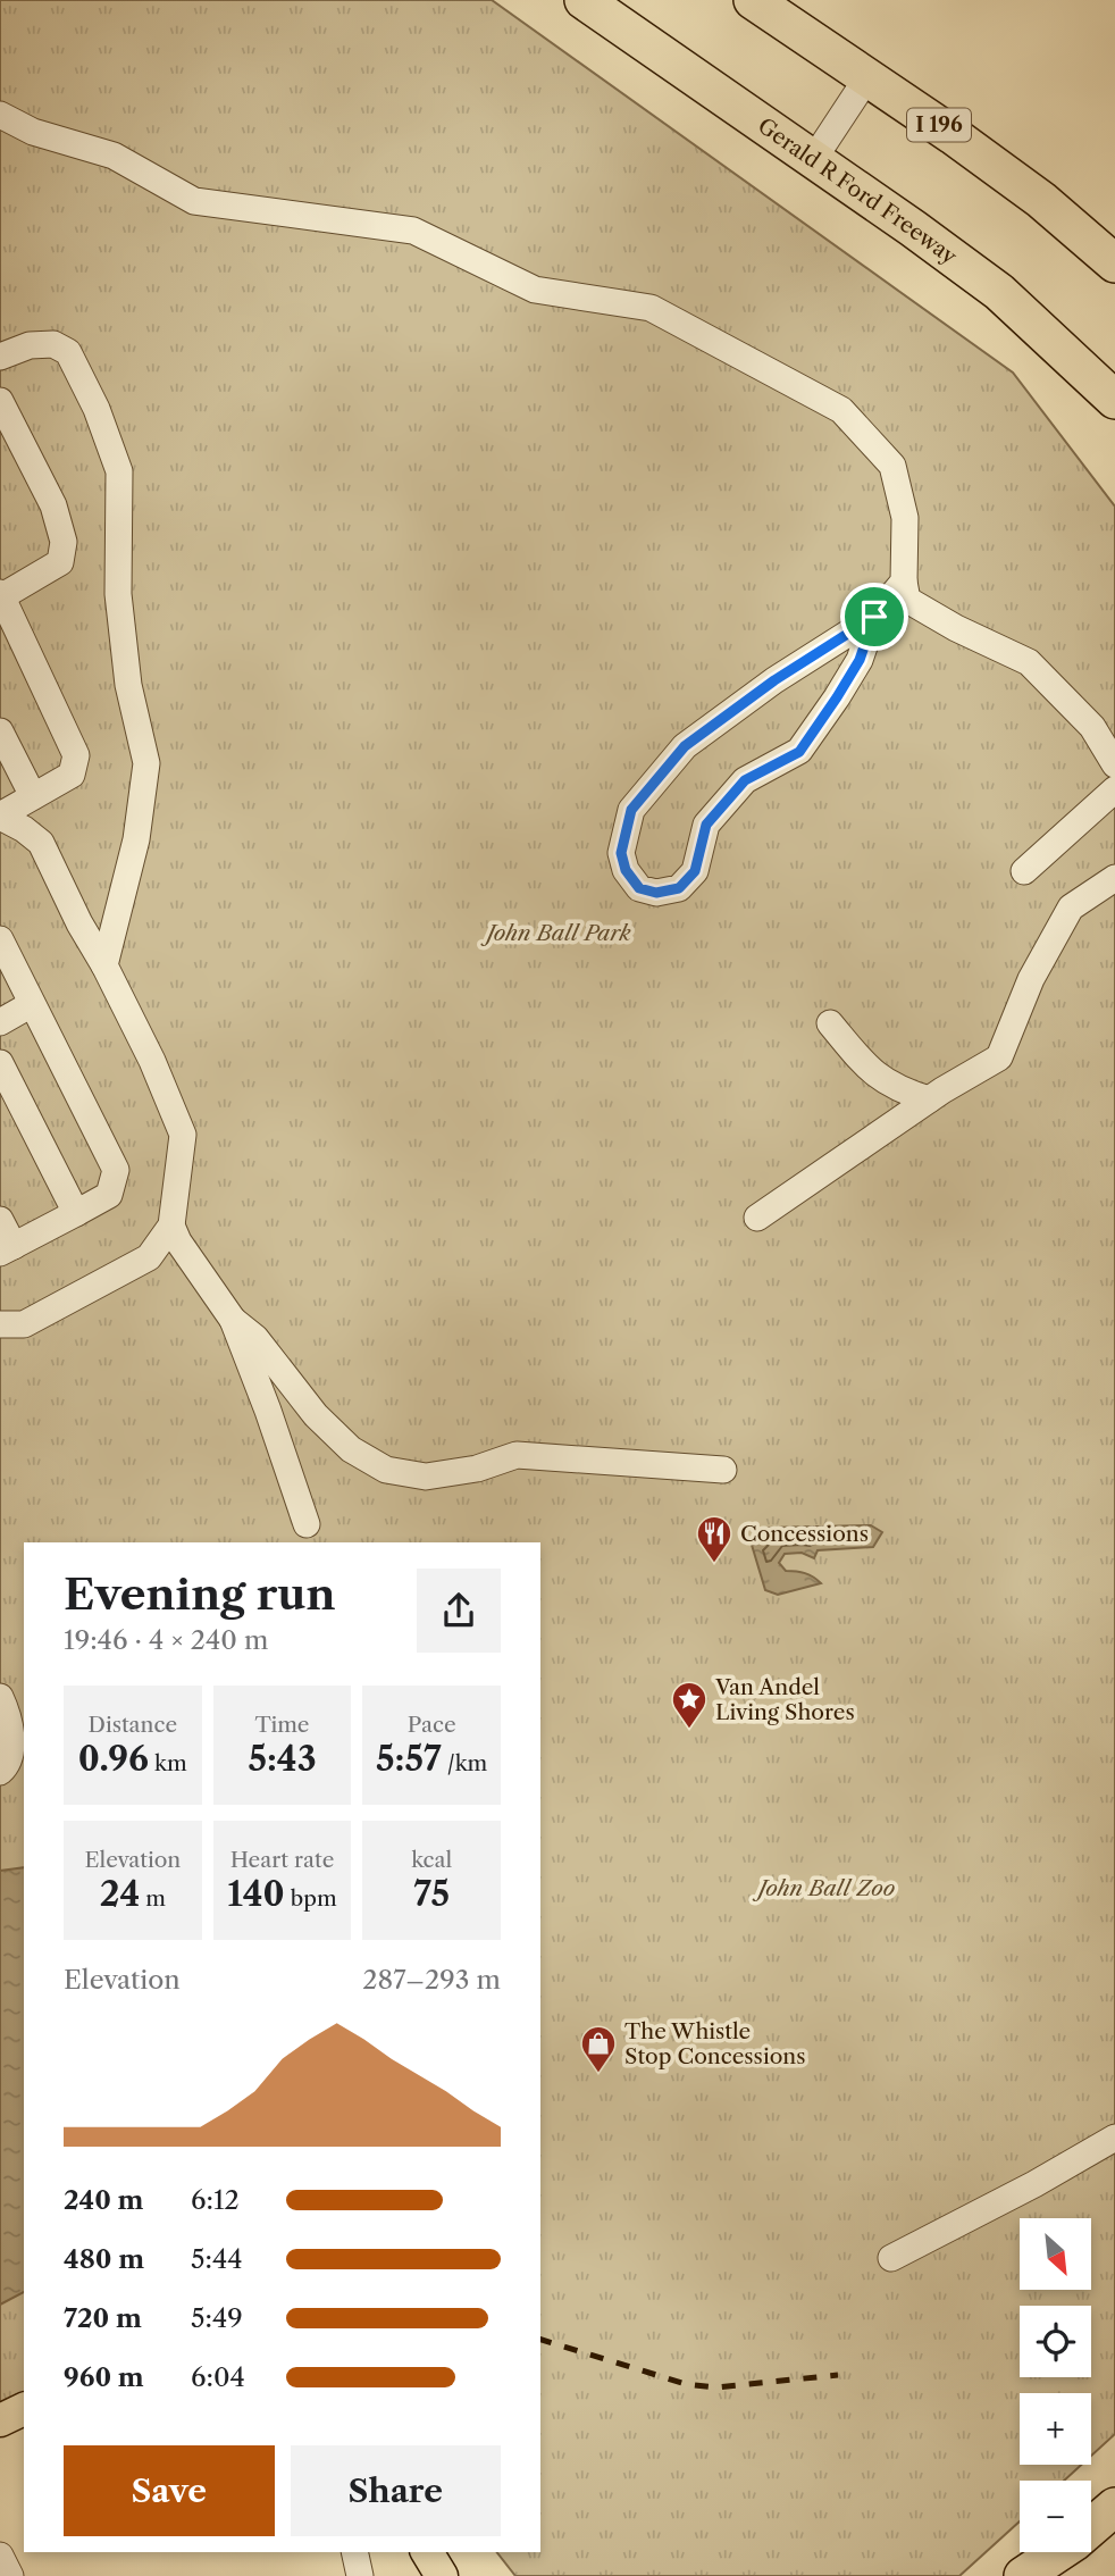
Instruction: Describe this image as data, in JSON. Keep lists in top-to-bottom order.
{
  "streets": {
    "highway": ["I 196", "Gerald R Ford Freeway"]
  },
  "parks": ["John Ball Park", "John Ball Zoo"],
  "places": {
    "restaurant": ["Concessions"],
    "place": ["Van Andel Living Shores"],
    "shop": ["The Whistle Stop Concessions"]
  },
  "north": "bottom right",
  "page": {
    "heading": ["Evening run", "19:46 · 4 × 240 m"],
    "stats": [
      ["Distance", "0.96 km"],
      ["Time", "5:43"],
      ["Pace", "5:57 /km"],
      ["Elevation", "24 m"],
      ["Heart rate", "140 bpm"],
      ["kcal", "75"]
    ],
    "chart": ["Elevation", "287–293 m"],
    "list": [
      {
        "name": "240 m",
        "note": "6:12"
      },
      {
        "name": "480 m",
        "note": "5:44"
      },
      {
        "name": "720 m",
        "note": "5:49"
      },
      {
        "name": "960 m",
        "note": "6:04"
      }
    ],
    "map_buttons": ["+", "−"],
    "buttons": ["Save", "Share"]
  }
}
